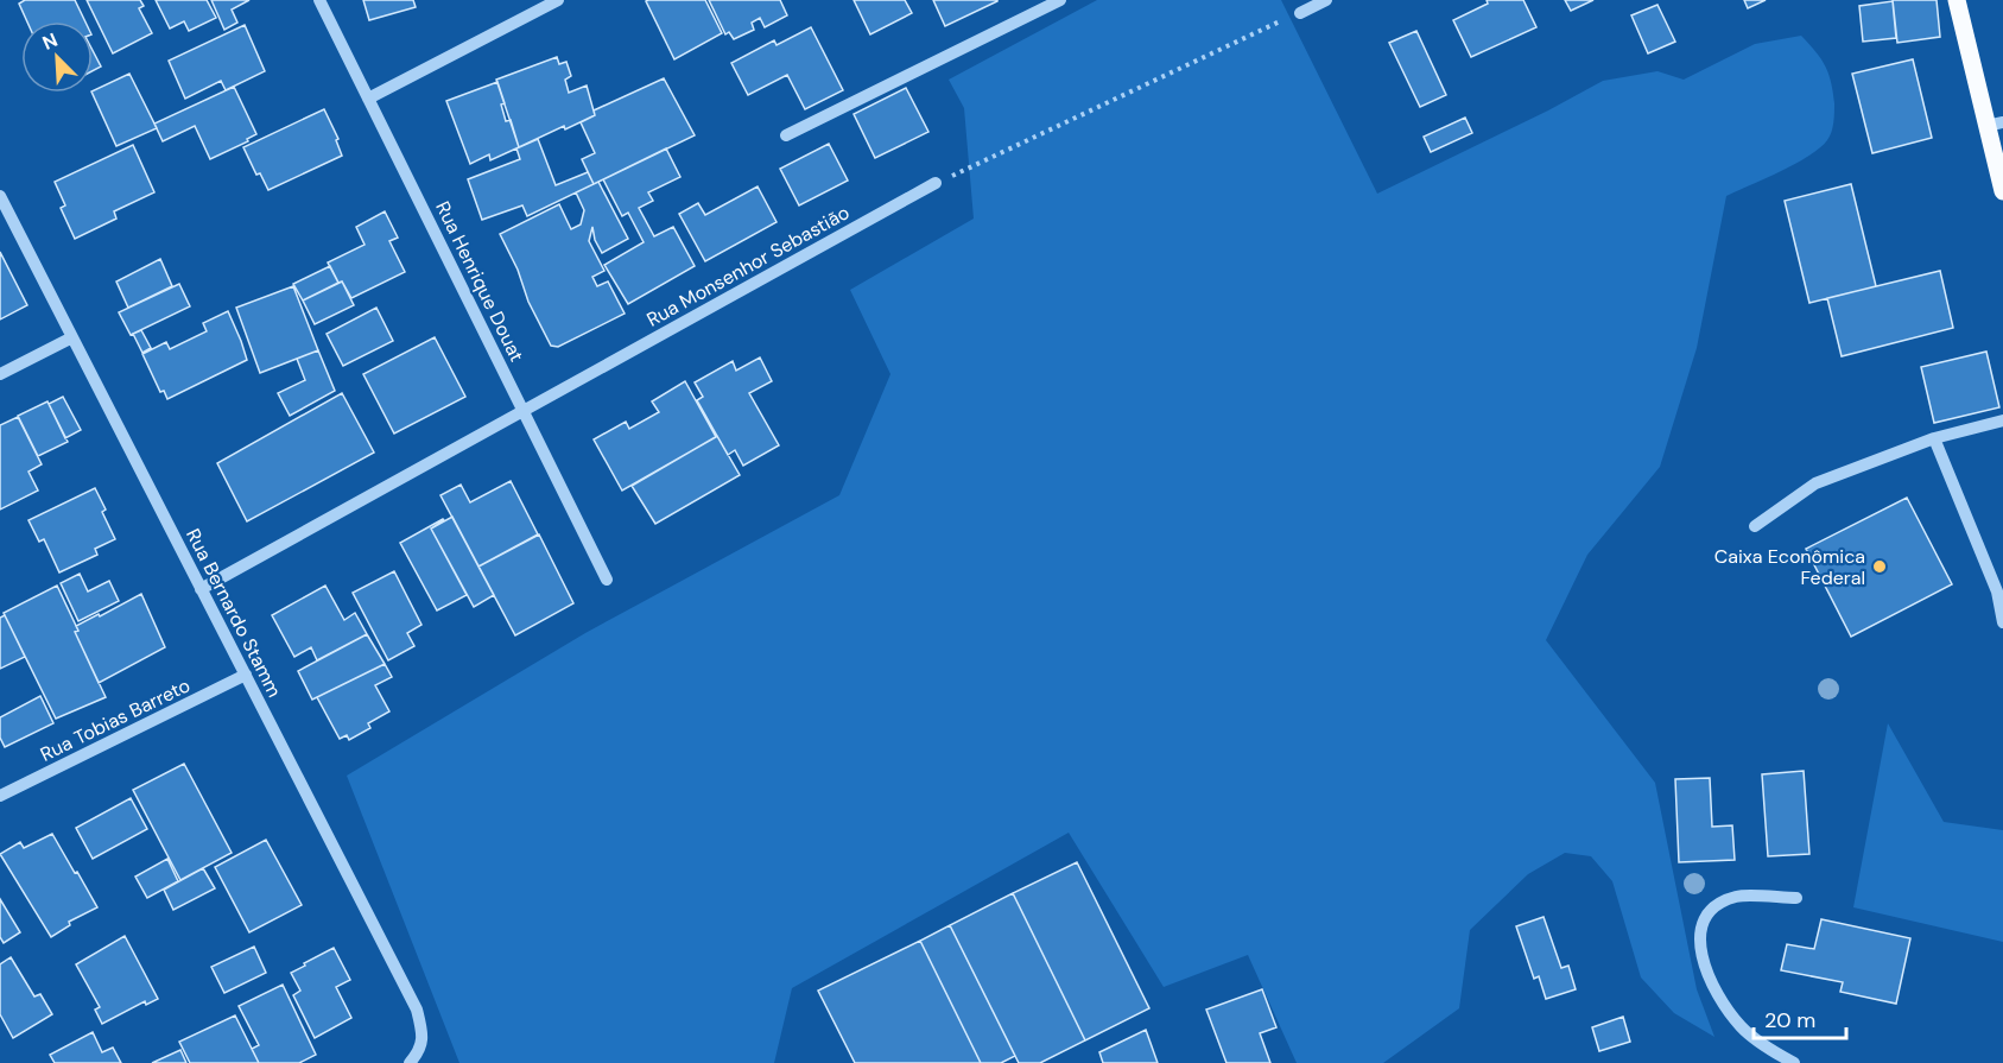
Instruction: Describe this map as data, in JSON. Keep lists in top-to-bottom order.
{
  "streets": {
    "street": [
      "Rua Monsenhor Sebastião",
      "Rua Henrique Douat",
      "Rua Bernardo Stamm",
      "Rua Tobias Barreto"
    ]
  },
  "crossings": [
    ["Rua Monsenhor Sebastião", "Rua Henrique Douat"],
    ["Rua Monsenhor Sebastião", "Rua Bernardo Stamm"],
    ["Rua Bernardo Stamm", "Rua Tobias Barreto"]
  ],
  "places": ["Caixa Econômica Federal"],
  "scale_bar": "20 m",
  "north": "top left"
}
